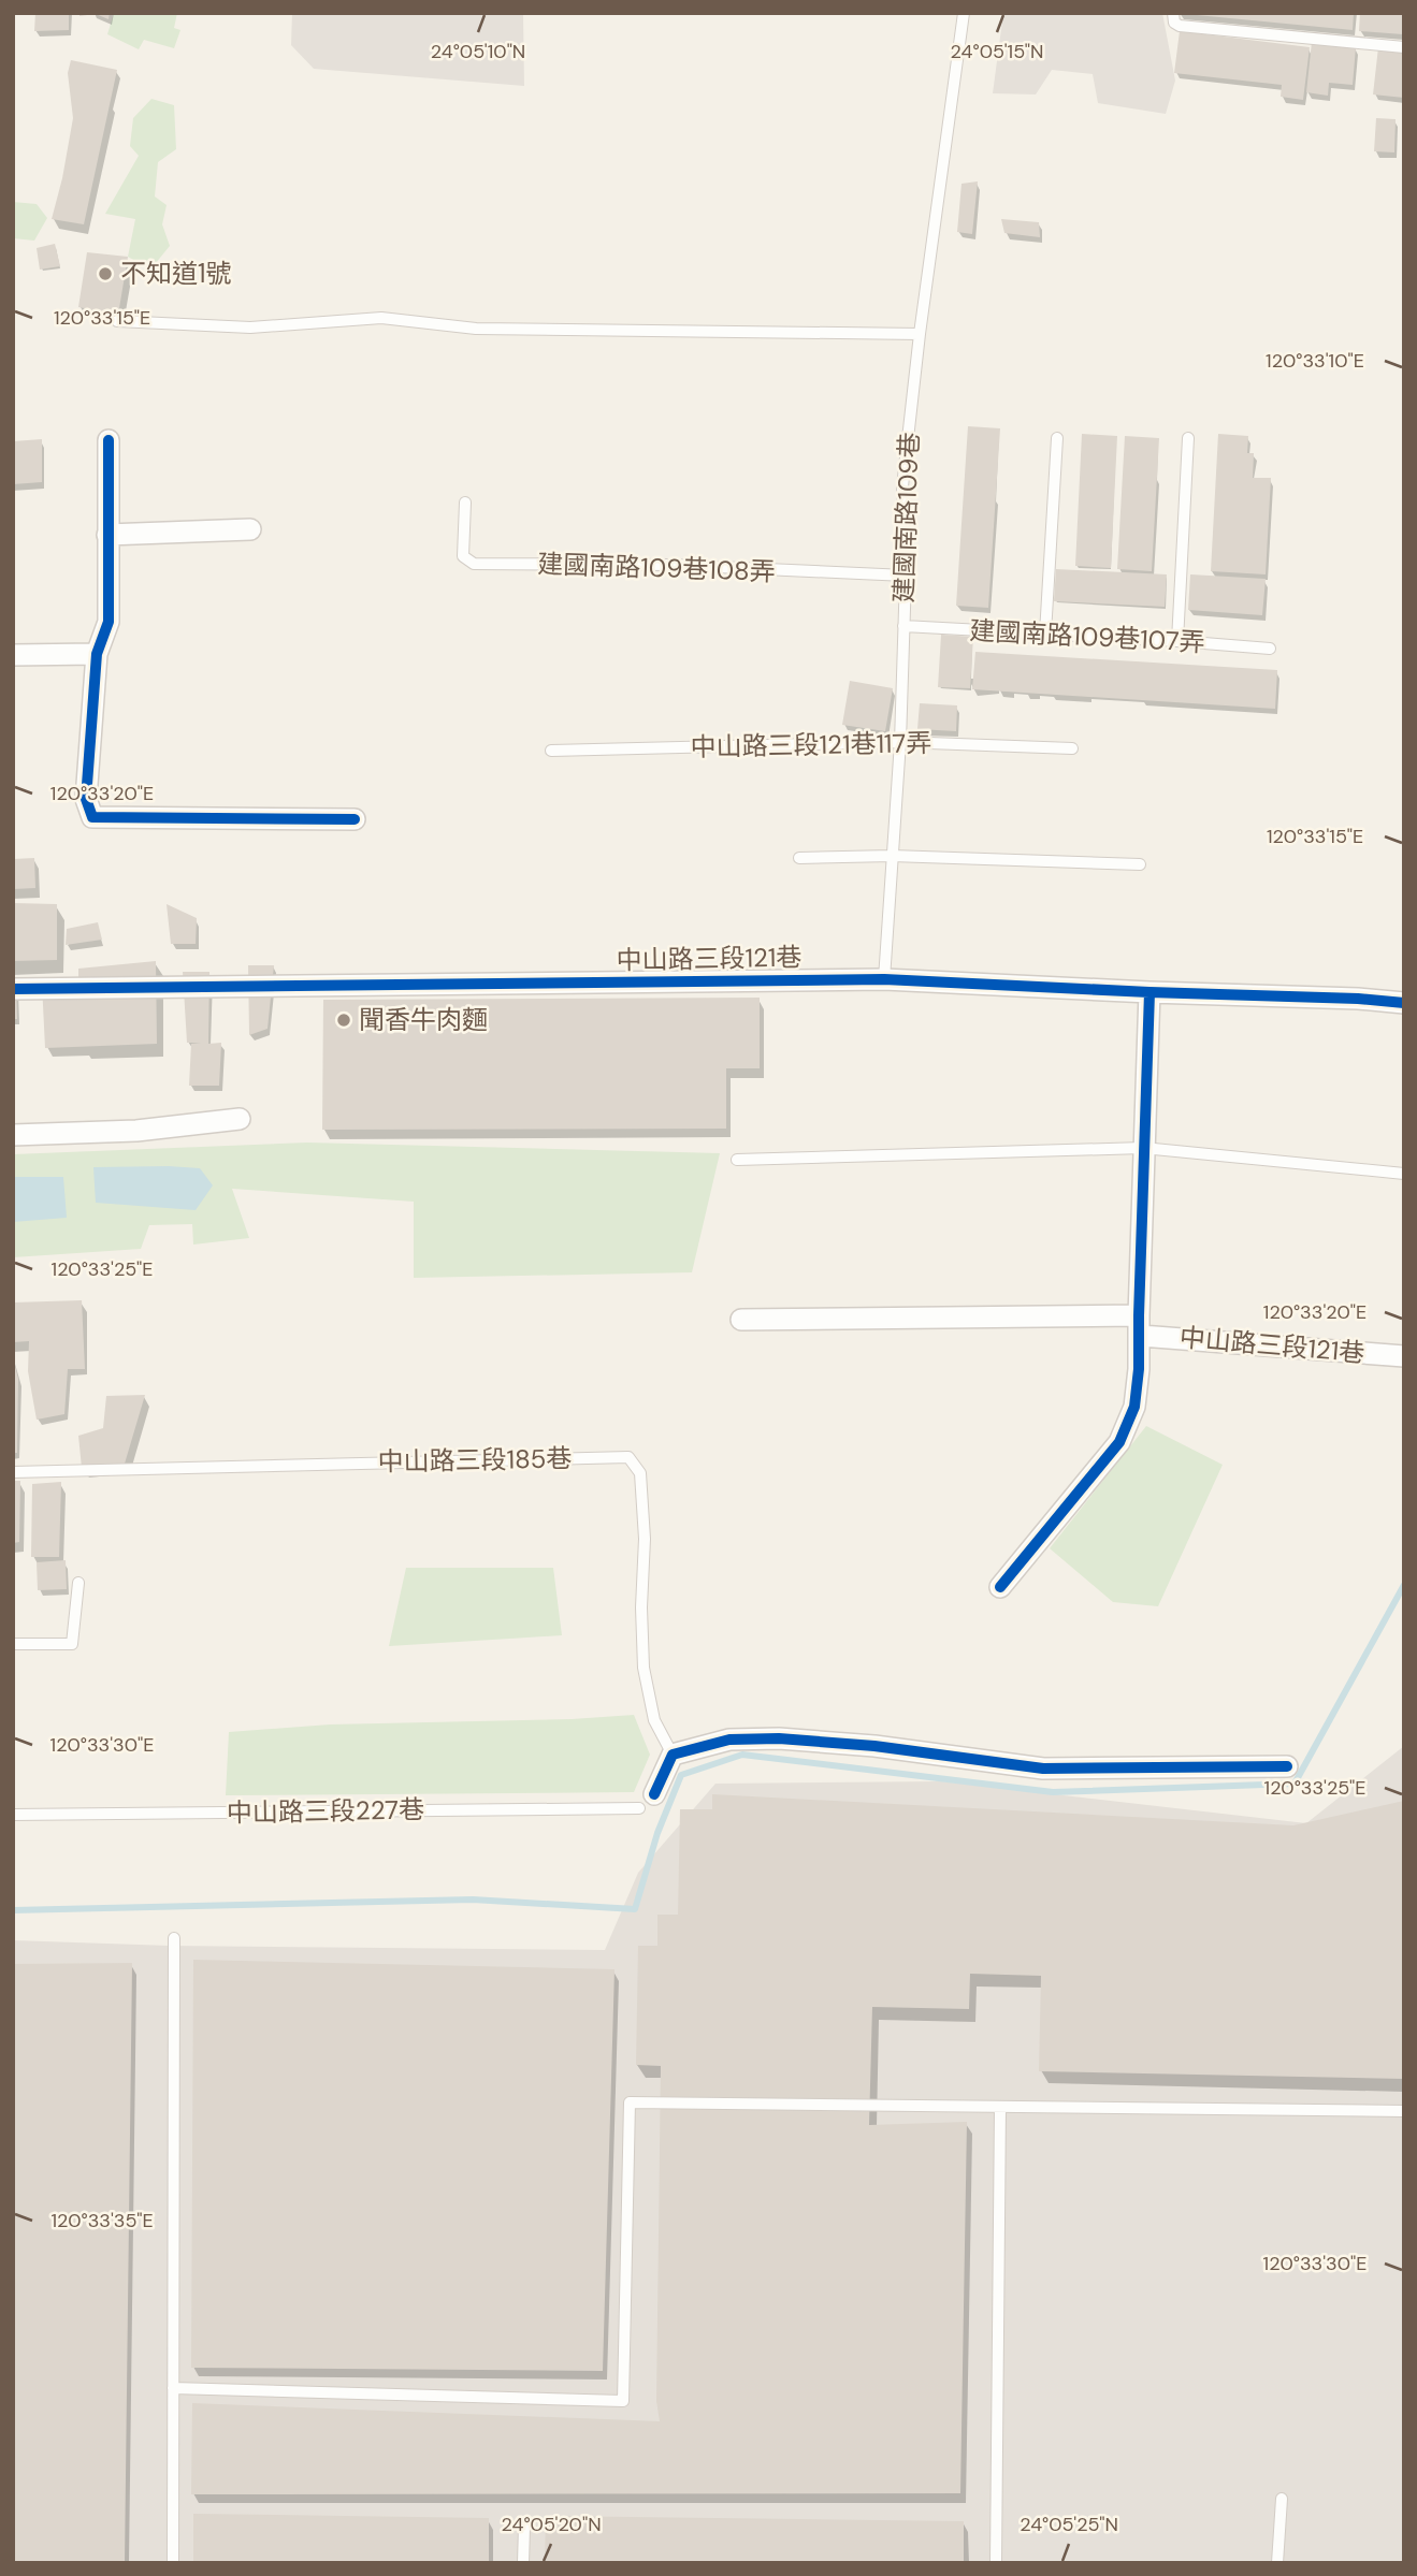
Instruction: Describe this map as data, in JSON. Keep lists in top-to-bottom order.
{
  "streets": {
    "street": ["中山路三段121巷"],
    "lane": [
      "建國南路109巷",
      "建國南路109巷108弄",
      "建國南路109巷107弄",
      "中山路三段121巷117弄",
      "中山路三段185巷",
      "中山路三段227巷"
    ]
  },
  "crossings": [
    ["建國南路109巷", "建國南路109巷108弄"],
    ["建國南路109巷", "建國南路109巷107弄"],
    ["建國南路109巷", "中山路三段121巷117弄"],
    ["建國南路109巷", "中山路三段121巷"]
  ],
  "places": ["不知道1號", "聞香牛肉麵"],
  "coordinates": [
    "24°05'10\"N",
    "24°05'15\"N",
    "120°33'15\"E",
    "120°33'10\"E",
    "120°33'20\"E",
    "120°33'25\"E",
    "120°33'30\"E",
    "120°33'35\"E",
    "24°05'20\"N",
    "24°05'25\"N"
  ]
}
